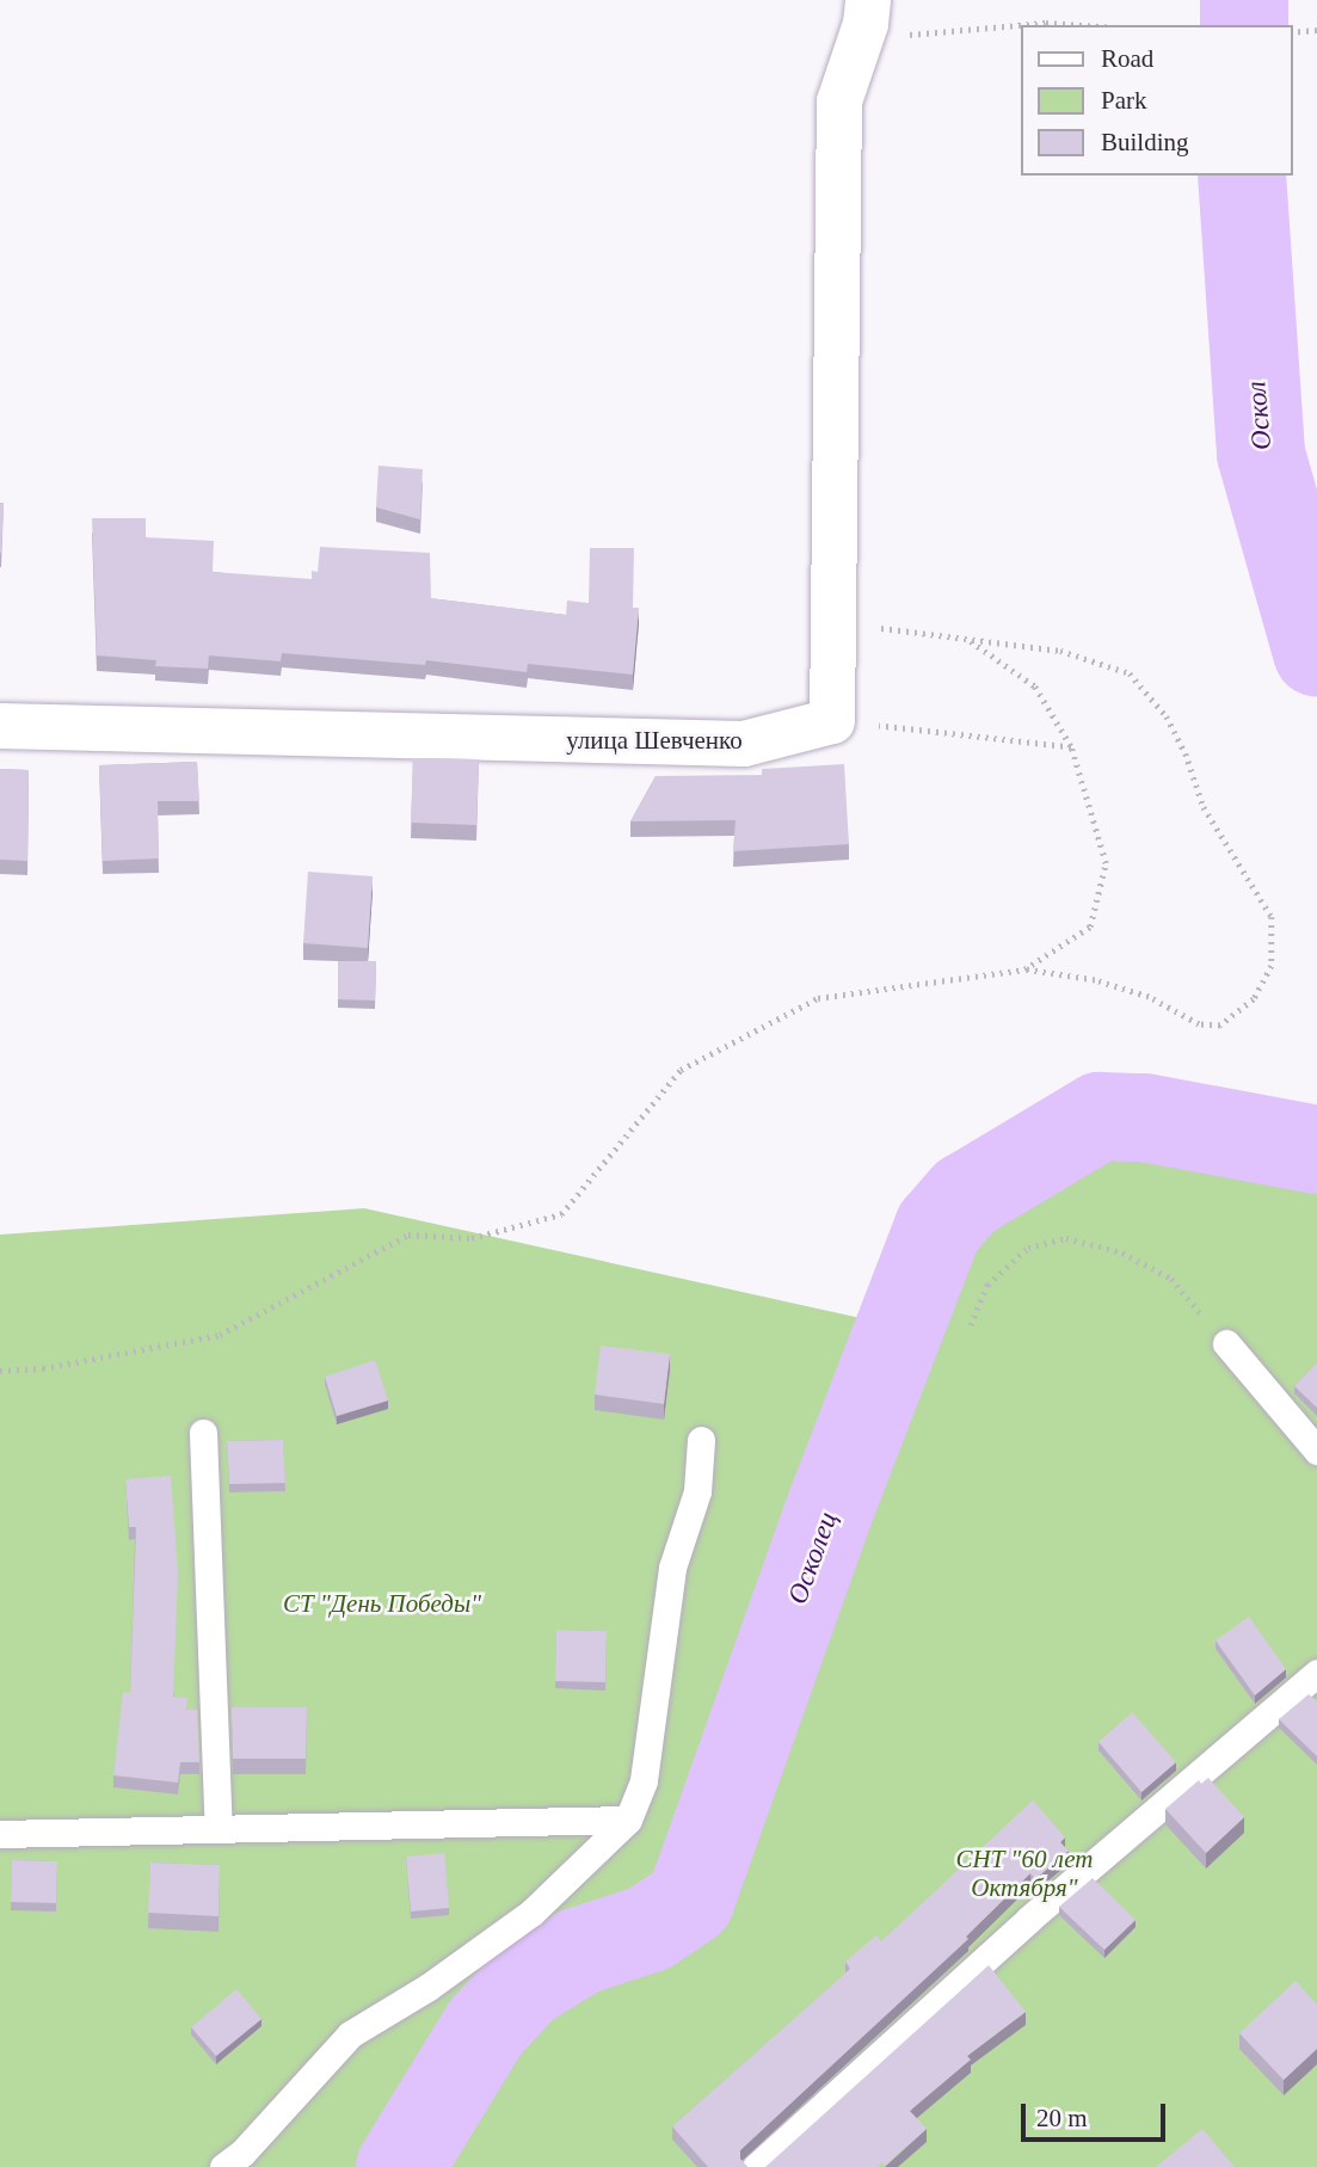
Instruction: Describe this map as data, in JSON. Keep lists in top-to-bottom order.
{
  "streets": {
    "street": ["улица Шевченко"]
  },
  "water": ["Оскол", "Осколец"],
  "parks": ["СТ \"День Победы\"", "СНТ \"60 лет Октября\""],
  "legend": ["Road", "Park", "Building"],
  "scale_bar": "20 m"
}
